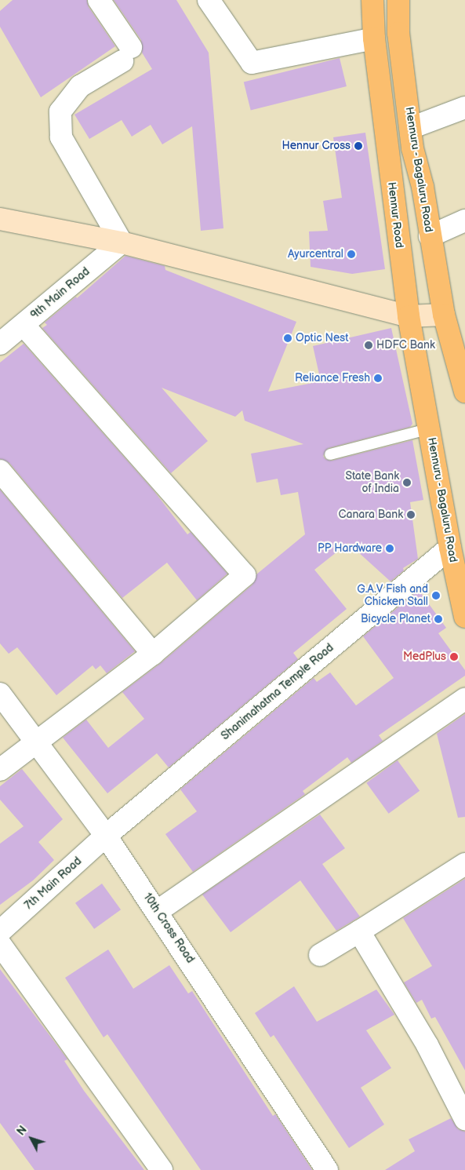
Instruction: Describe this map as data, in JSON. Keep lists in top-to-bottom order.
{
  "streets": {
    "main road": ["Hennuru - Bagaluru Road", "Hennur Road"],
    "street": [
      "9th Main Road",
      "Shanimahatma Temple Road",
      "7th Main Road",
      "10th Cross Road"
    ]
  },
  "crossings": [
    ["Hennuru - Bagaluru Road", "Hennur Road"],
    ["Hennuru - Bagaluru Road", "Shanimahatma Temple Road"],
    ["Shanimahatma Temple Road", "7th Main Road"],
    ["Shanimahatma Temple Road", "10th Cross Road"],
    ["7th Main Road", "10th Cross Road"]
  ],
  "places": [
    "Hennur Cross",
    "Ayurcentral",
    "Optic Nest",
    "HDFC Bank",
    "Reliance Fresh",
    "State Bank of India",
    "Canara Bank",
    "PP Hardware",
    "G.A.V Fish and Chicken Stall",
    "Bicycle Planet",
    "MedPlus"
  ],
  "north": "top left"
}
